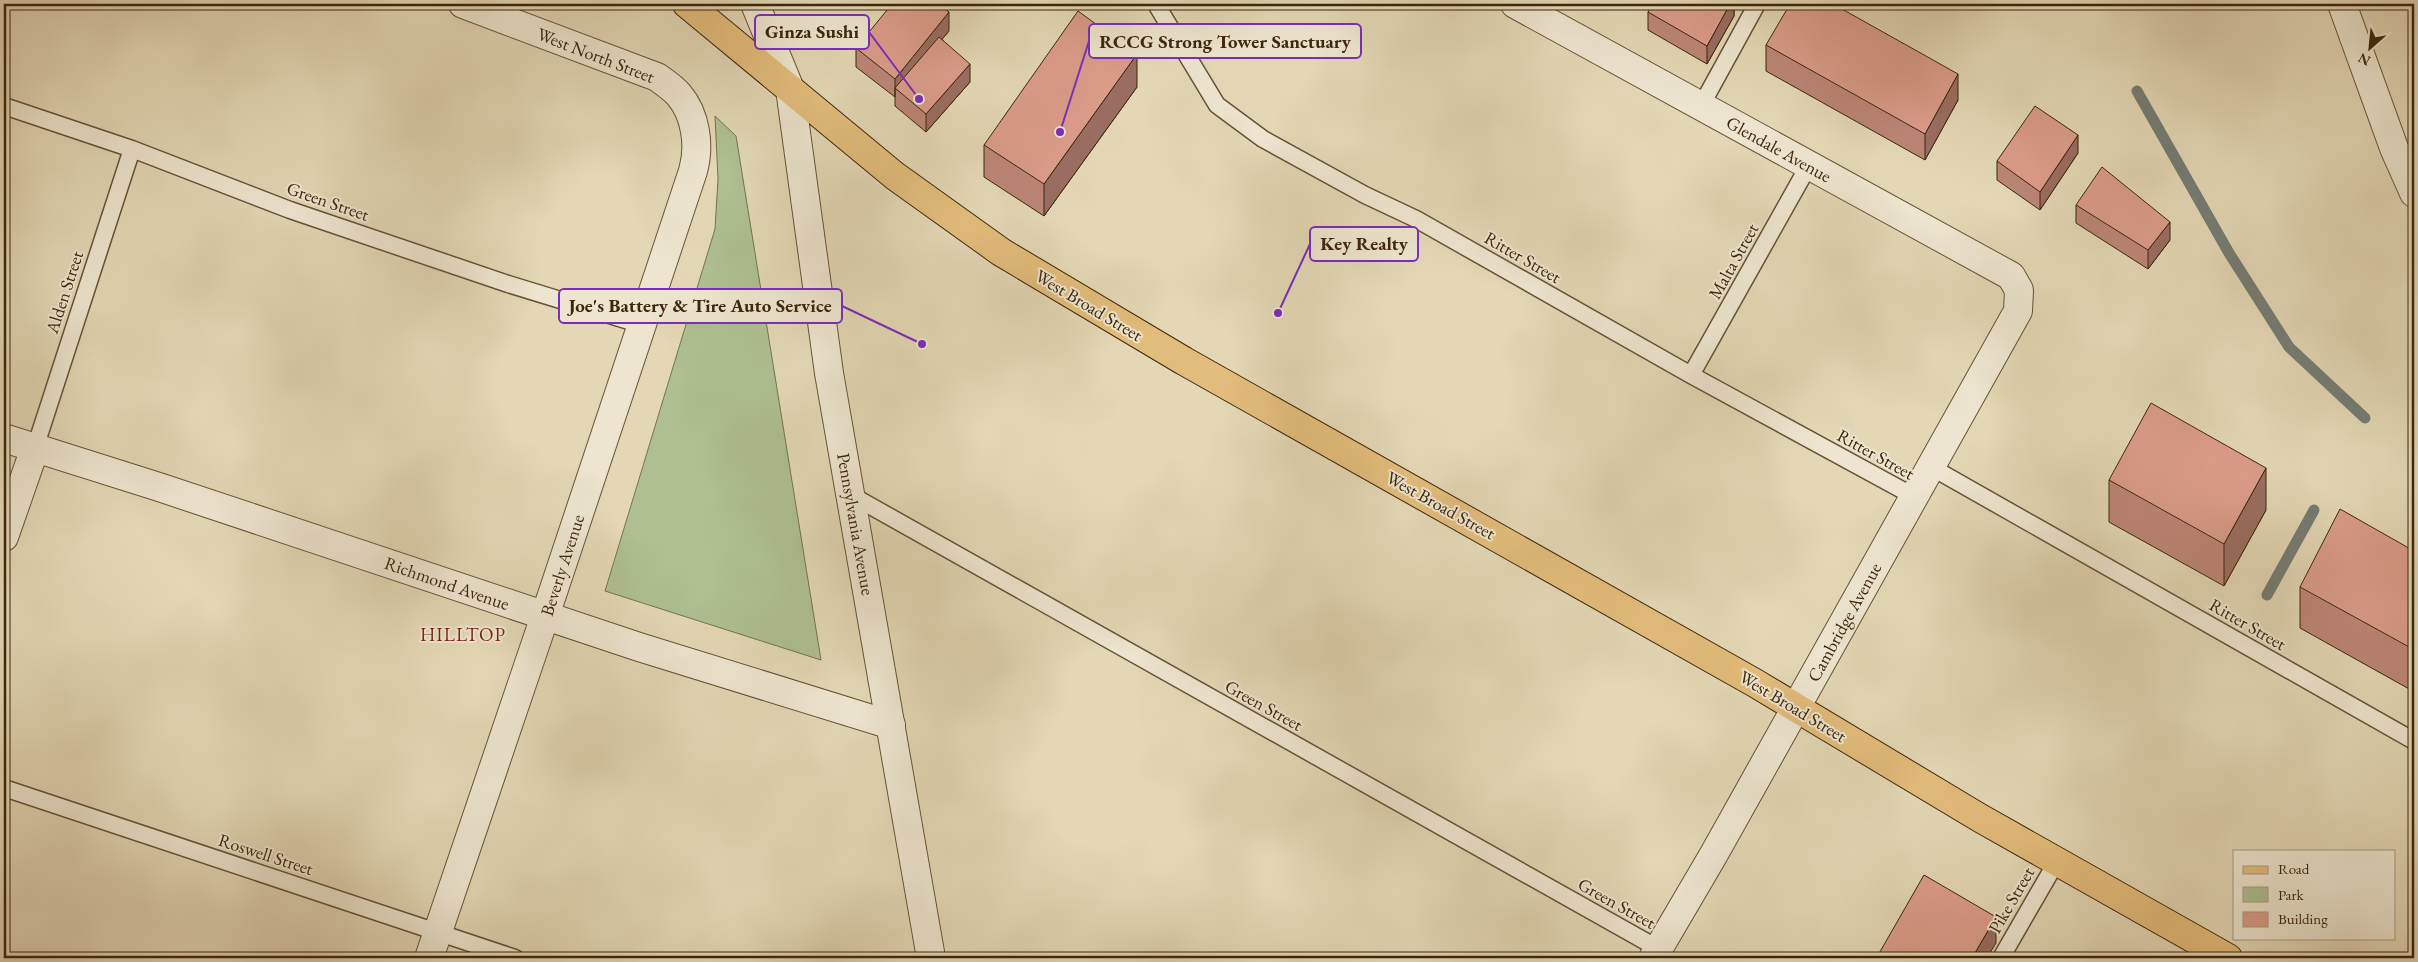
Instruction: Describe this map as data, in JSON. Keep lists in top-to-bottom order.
{
  "streets": {
    "main road": ["West Broad Street"],
    "street": [
      "West North Street",
      "Glendale Avenue",
      "Pennsylvania Avenue",
      "Beverly Avenue",
      "Richmond Avenue",
      "Cambridge Avenue"
    ],
    "lane": [
      "Green Street",
      "Ritter Street",
      "Malta Street",
      "Alden Street",
      "Roswell Street",
      "Pike Street"
    ]
  },
  "crossings": [
    ["West North Street", "Beverly Avenue"],
    ["Glendale Avenue", "Malta Street"],
    ["Glendale Avenue", "Cambridge Avenue"],
    ["Green Street", "Alden Street"],
    ["Green Street", "Pennsylvania Avenue"],
    ["Green Street", "Beverly Avenue"],
    ["Green Street", "Cambridge Avenue"],
    ["Ritter Street", "Malta Street"],
    ["Ritter Street", "Cambridge Avenue"],
    ["Alden Street", "Richmond Avenue"],
    ["West Broad Street", "Pennsylvania Avenue"],
    ["West Broad Street", "Cambridge Avenue"],
    ["West Broad Street", "Pike Street"],
    ["Pennsylvania Avenue", "Richmond Avenue"],
    ["Beverly Avenue", "Richmond Avenue"],
    ["Beverly Avenue", "Roswell Street"]
  ],
  "districts": ["HILLTOP"],
  "places": [
    "Ginza Sushi",
    "RCCG Strong Tower Sanctuary",
    "Key Realty",
    "Joe's Battery & Tire Auto Service"
  ],
  "legend": ["Road", "Park", "Building"],
  "north": "bottom left"
}
